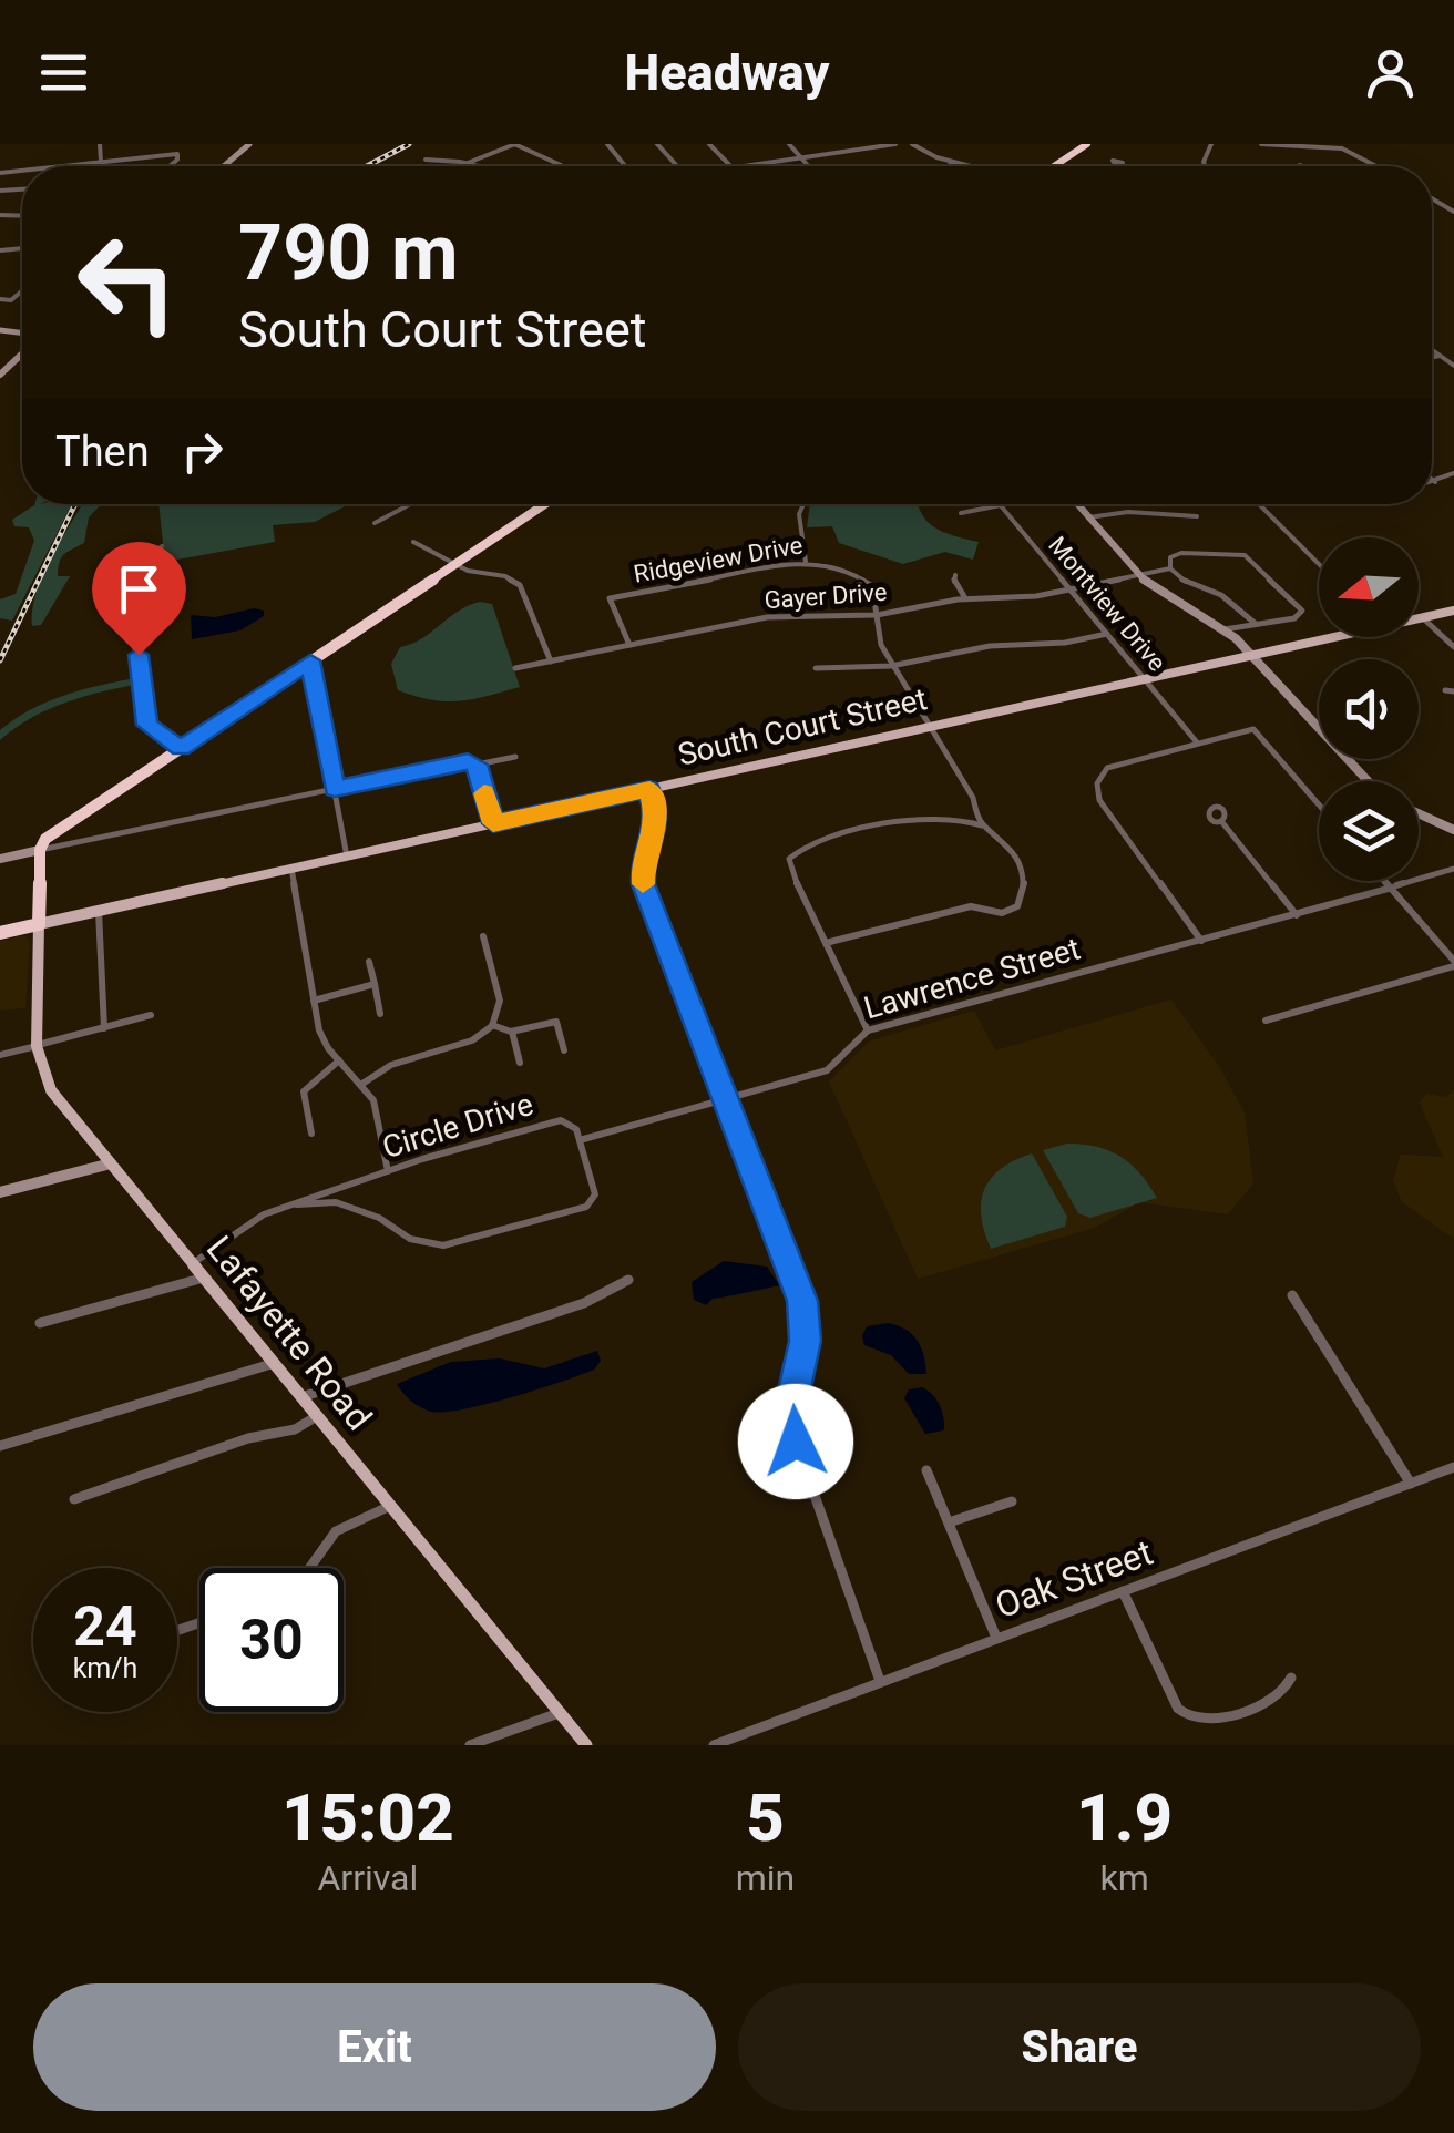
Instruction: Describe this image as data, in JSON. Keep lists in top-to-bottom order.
{
  "streets": {
    "highway": ["South Court Street"],
    "main road": ["Lafayette Road"],
    "street": [
      "Ridgeview Drive",
      "Gayer Drive",
      "Montview Drive",
      "Lawrence Street",
      "Circle Drive",
      "Oak Street"
    ]
  },
  "crossings": [
    ["Ridgeview Drive", "Gayer Drive"],
    ["Ridgeview Drive", "South Court Street"],
    ["Gayer Drive", "Montview Drive"],
    ["Montview Drive", "South Court Street"],
    ["South Court Street", "Lafayette Road"],
    ["Lawrence Street", "Circle Drive"],
    ["Circle Drive", "Lafayette Road"]
  ],
  "north": "left",
  "page": {
    "header": "Headway",
    "turn": ["790 m", "South Court Street"],
    "then": "Then",
    "speed": "24 km/h",
    "limit": "30",
    "eta": [
      "15:02",
      "Arrival",
      "5",
      "min",
      "1.9",
      "km"
    ],
    "buttons": ["Exit", "Share"]
  }
}
